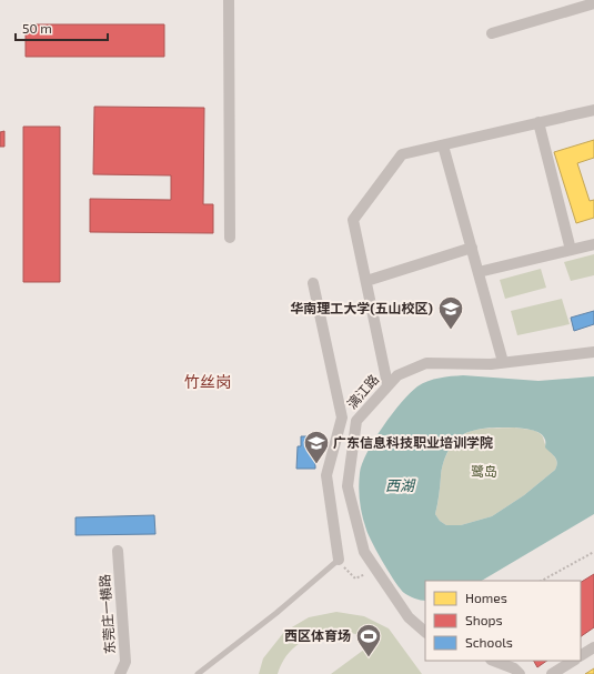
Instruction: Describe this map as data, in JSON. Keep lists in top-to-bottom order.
{
  "streets": {
    "street": ["漓江路", "东莞庄一横路"]
  },
  "districts": ["竹丝岗"],
  "water": ["西湖"],
  "parks": ["鹭岛"],
  "places": {
    "school or university": ["华南理工大学(五山校区)", "广东信息科技职业培训学院"],
    "sports": ["西区体育场"]
  },
  "legend": ["Homes", "Shops", "Schools"],
  "scale_bar": "50 m"
}
